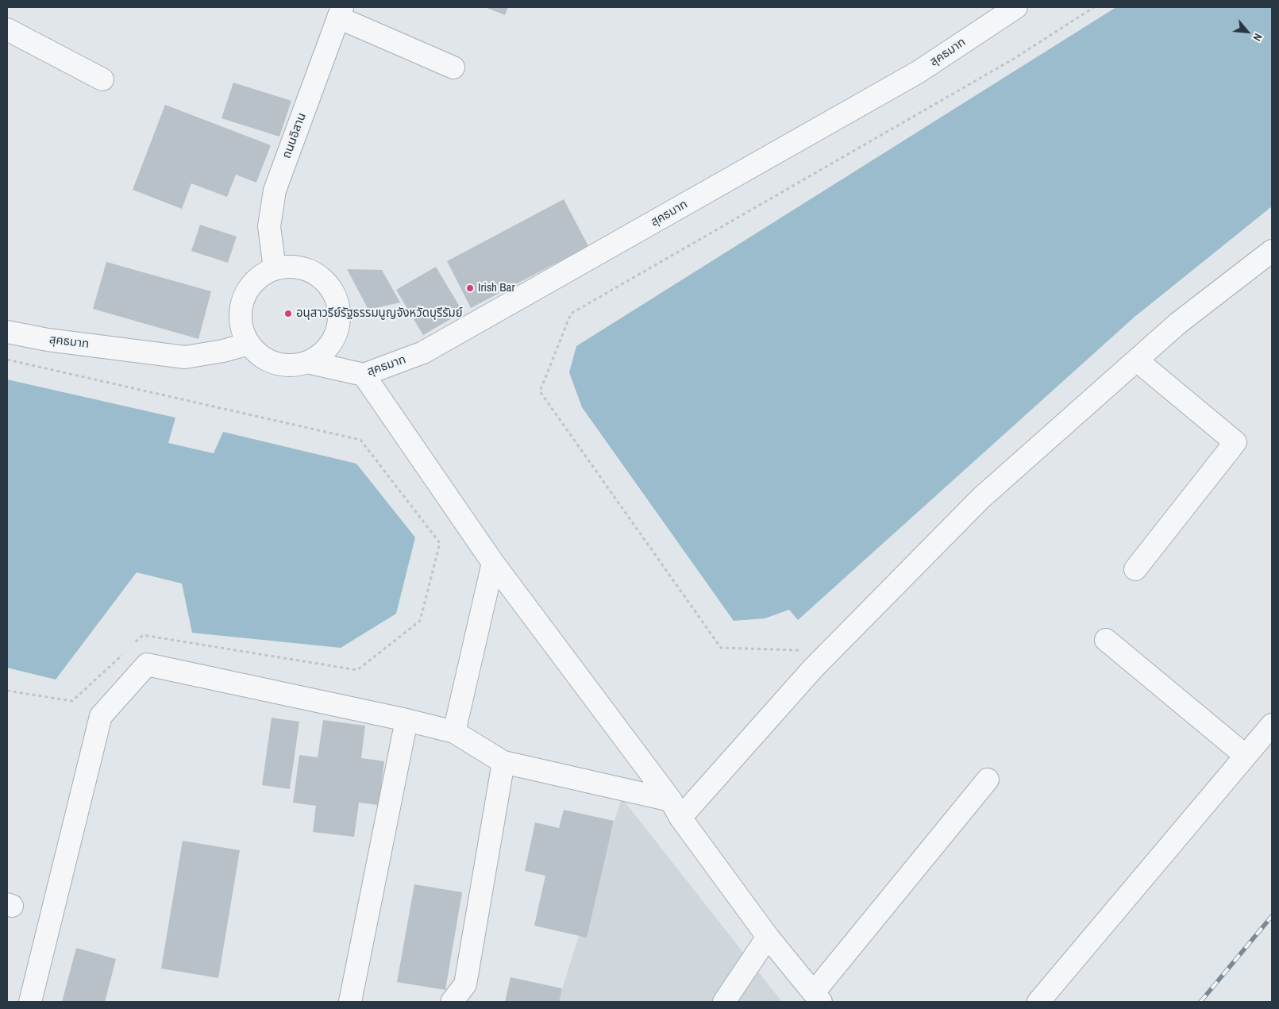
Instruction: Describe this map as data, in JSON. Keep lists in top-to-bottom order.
{
  "streets": {
    "street": ["สุคธมาท", "ถนนอิสาน"]
  },
  "crossings": [
    ["สุคธมาท", "ถนนอิสาน"]
  ],
  "places": ["Irish Bar", "อนุสาวรีย์รัฐธรรมนูญจังหวัดบุรีรัมย์"],
  "north": "bottom right"
}
